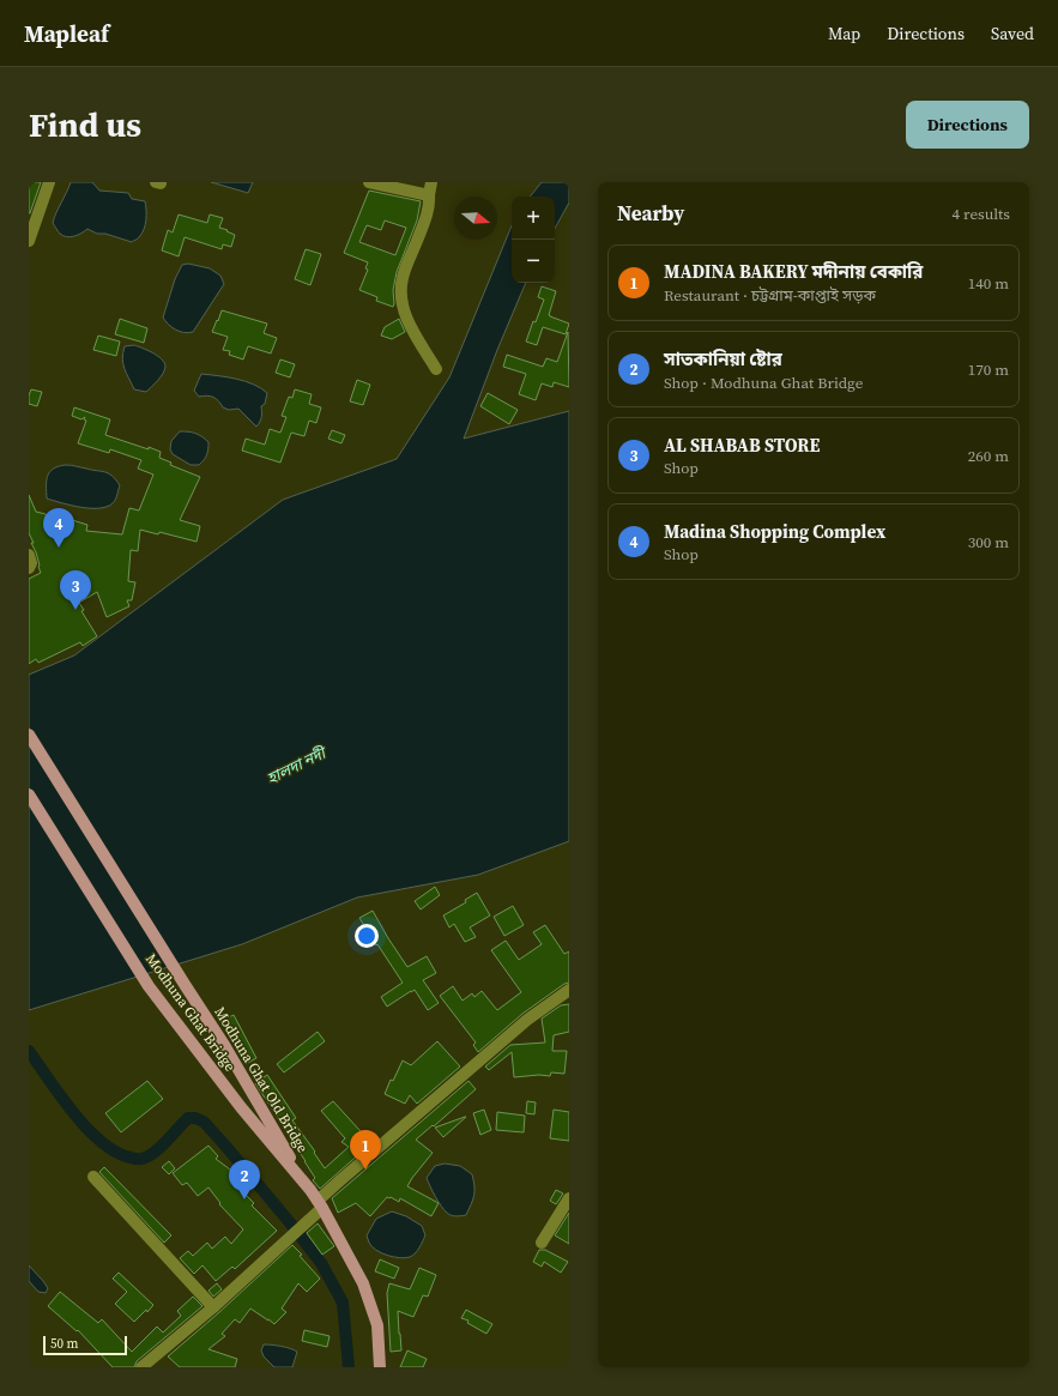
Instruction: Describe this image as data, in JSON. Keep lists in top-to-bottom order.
{
  "streets": {
    "main road": ["Modhuna Ghat Bridge", "Modhuna Ghat Old Bridge"]
  },
  "crossings": [
    ["Modhuna Ghat Bridge", "Modhuna Ghat Old Bridge"]
  ],
  "water": ["হালদা নদী"],
  "scale_bar": "50 m",
  "north": "right",
  "page": {
    "header": "Mapleaf",
    "nav": ["Map", "Directions", "Saved"],
    "buttons": "Directions",
    "title": "Find us",
    "heading": ["Nearby", "4 results"],
    "map_buttons": ["+", "−"],
    "list": [
      {
        "mark": "1",
        "name": "MADINA BAKERY মদীনায় বেকারি",
        "note": "Restaurant · চট্টগ্রাম-কাপ্তাই সড়ক",
        "value": "140 m"
      },
      {
        "mark": "2",
        "name": "সাতকানিয়া ষ্টোর",
        "note": "Shop · Modhuna Ghat Bridge",
        "value": "170 m"
      },
      {
        "mark": "3",
        "name": "AL SHABAB STORE",
        "note": "Shop",
        "value": "260 m"
      },
      {
        "mark": "4",
        "name": "Madina Shopping Complex",
        "note": "Shop",
        "value": "300 m"
      }
    ],
    "pins": [
      "4",
      "3",
      "1",
      "2"
    ],
    "scale": "50 m"
  }
}
